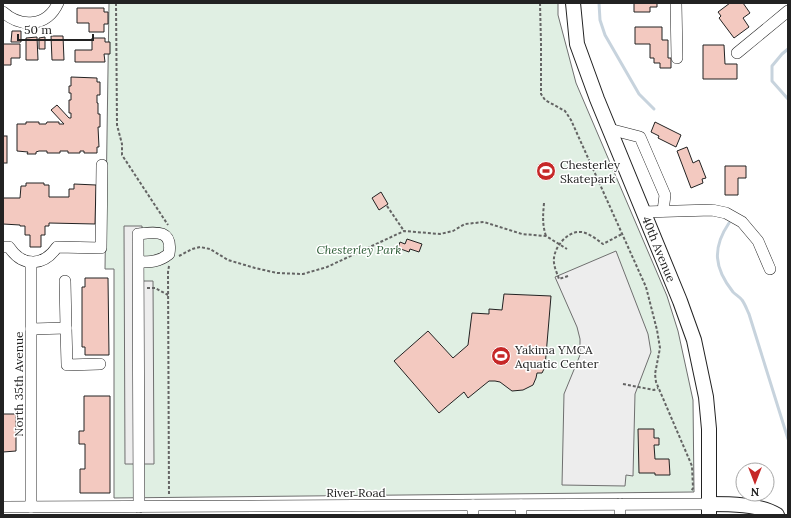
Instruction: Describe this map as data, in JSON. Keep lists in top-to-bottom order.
{
  "streets": {
    "main road": ["40th Avenue"],
    "street": ["North 35th Avenue", "River Road"]
  },
  "crossings": [
    ["40th Avenue", "River Road"],
    ["North 35th Avenue", "River Road"]
  ],
  "parks": ["Chesterley Park"],
  "places": {
    "sports": ["Chesterley Skatepark", "Yakima YMCA Aquatic Center"]
  },
  "scale_bar": "50 m",
  "north": "bottom"
}
